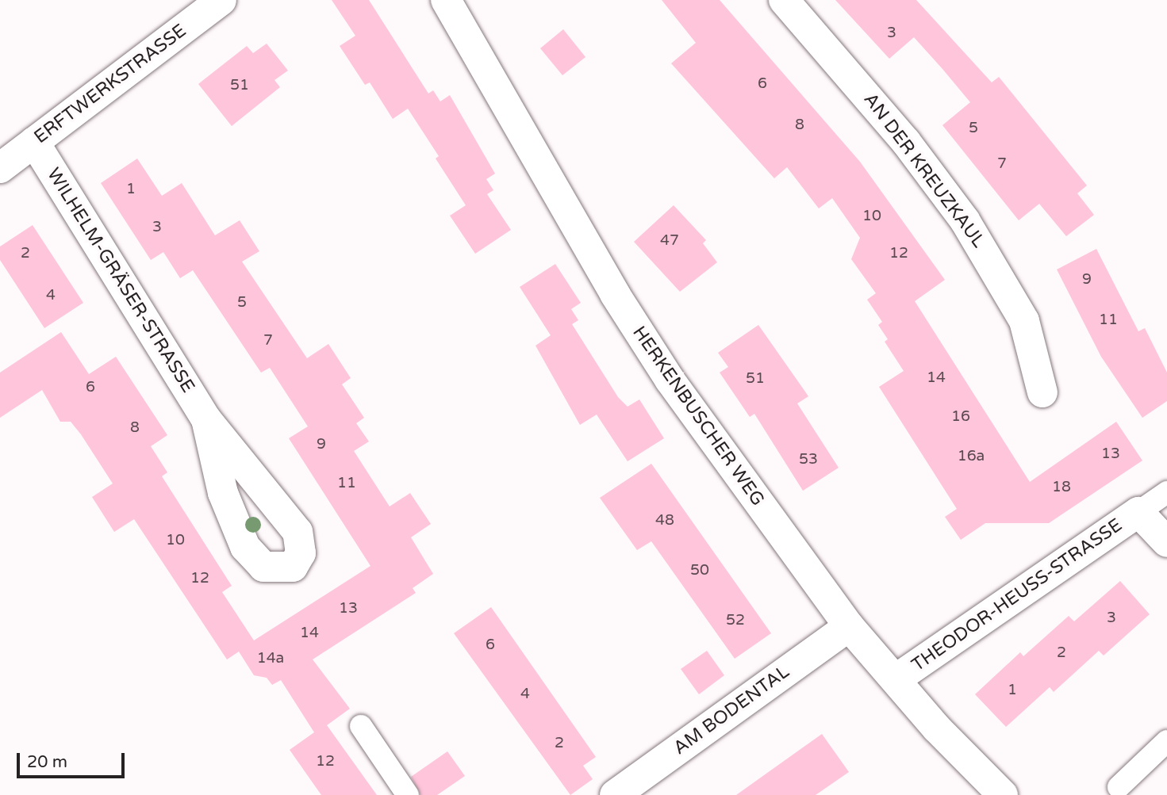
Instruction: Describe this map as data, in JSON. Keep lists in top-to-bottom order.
{
  "streets": {
    "street": [
      "ERFTWERKSTRASSE",
      "AN DER KREUZKAUL",
      "WILHELM-GRÄSER-STRASSE",
      "HERKENBUSCHER WEG",
      "THEODOR-HEUSS-STRASSE",
      "AM BODENTAL"
    ]
  },
  "crossings": [
    ["ERFTWERKSTRASSE", "WILHELM-GRÄSER-STRASSE"],
    ["HERKENBUSCHER WEG", "THEODOR-HEUSS-STRASSE"],
    ["HERKENBUSCHER WEG", "AM BODENTAL"]
  ],
  "house_numbers": [
    "3",
    "6",
    "51",
    "8",
    "5",
    "7",
    "1",
    "10",
    "3",
    "47",
    "2",
    "12",
    "9",
    "4",
    "5",
    "11",
    "7",
    "14",
    "51",
    "6",
    "16",
    "8",
    "9",
    "13",
    "16a",
    "53",
    "11",
    "18",
    "48",
    "10",
    "50",
    "12",
    "13",
    "3",
    "52",
    "14",
    "6",
    "2",
    "14a",
    "1",
    "4",
    "2",
    "12"
  ],
  "scale_bar": "20 m"
}
